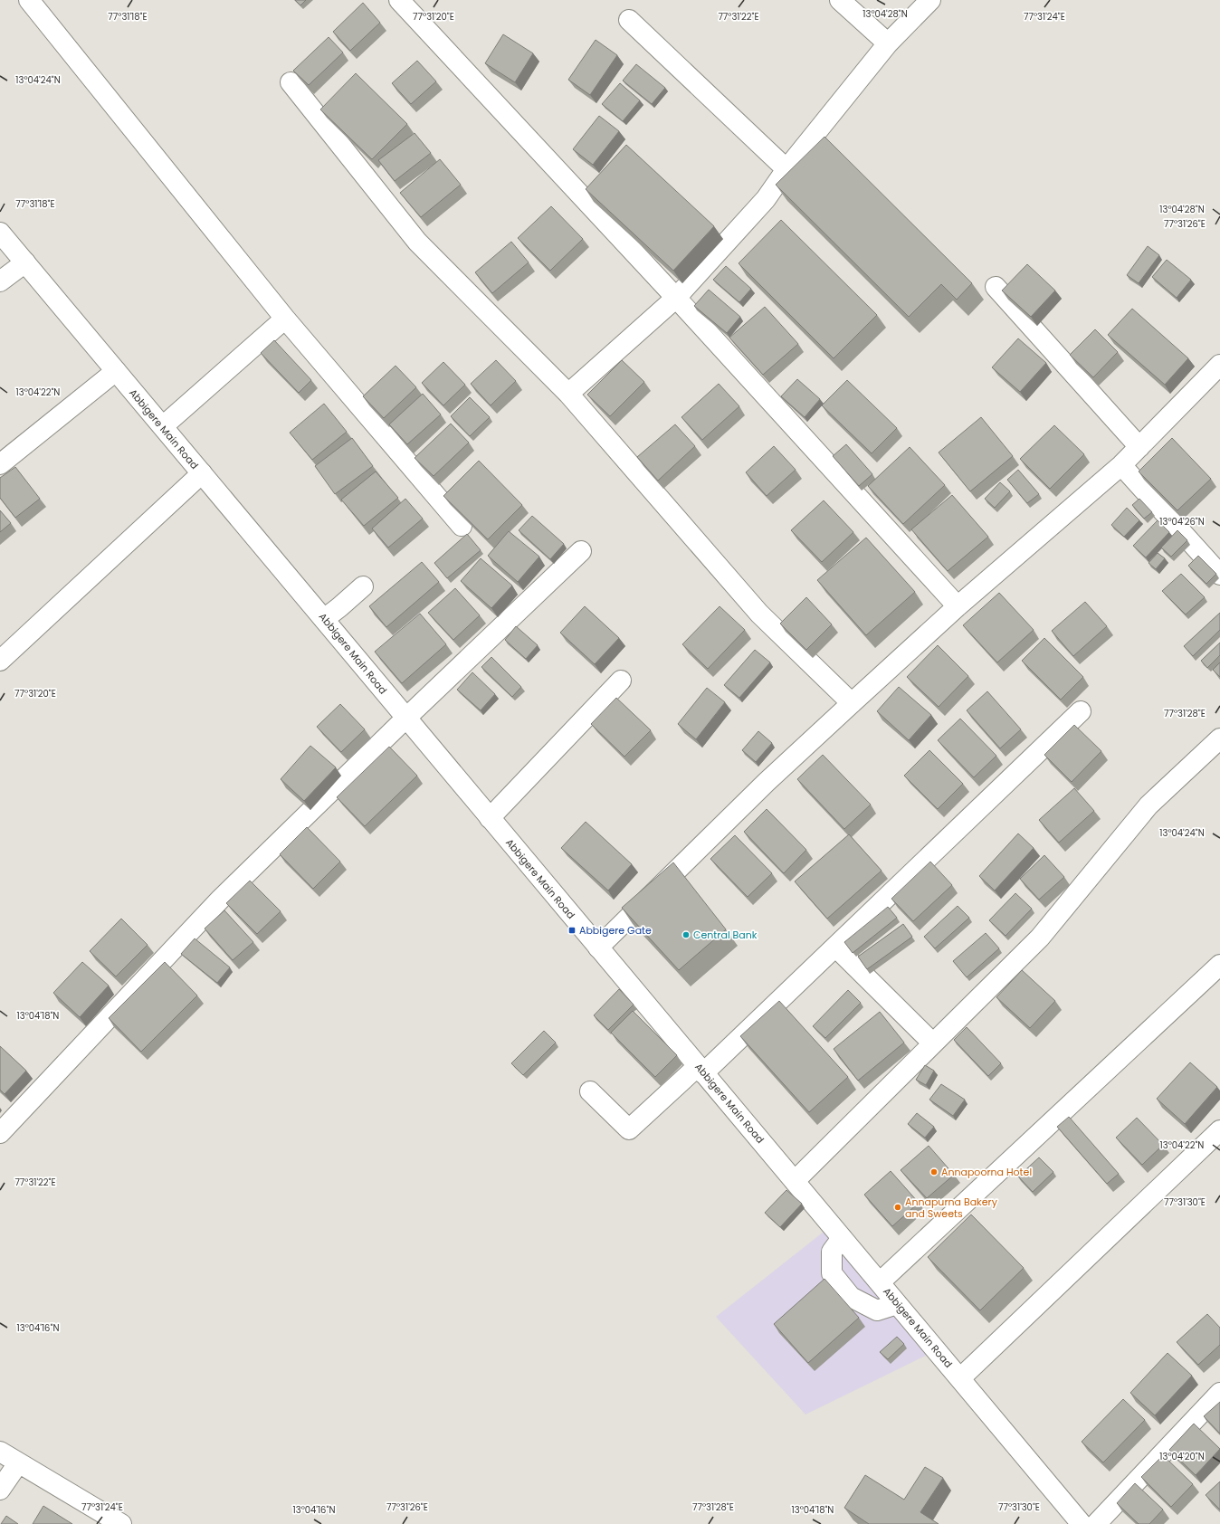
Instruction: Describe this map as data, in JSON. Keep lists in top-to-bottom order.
{
  "streets": {
    "street": ["Abbigere Main Road"]
  },
  "places": {
    "transit": ["Abbigere Gate"],
    "other": ["Central Bank", "Annapoorna Hotel", "Annapurna Bakery and Sweets"]
  },
  "coordinates": [
    "13°04'28\"N",
    "77°31'18\"E",
    "77°31'20\"E",
    "77°31'22\"E",
    "77°31'24\"E",
    "13°04'24\"N",
    "77°31'26\"E",
    "13°04'22\"N",
    "13°04'26\"N",
    "77°31'28\"E",
    "13°04'18\"N",
    "77°31'30\"E",
    "13°04'16\"N",
    "13°04'20\"N"
  ]
}
